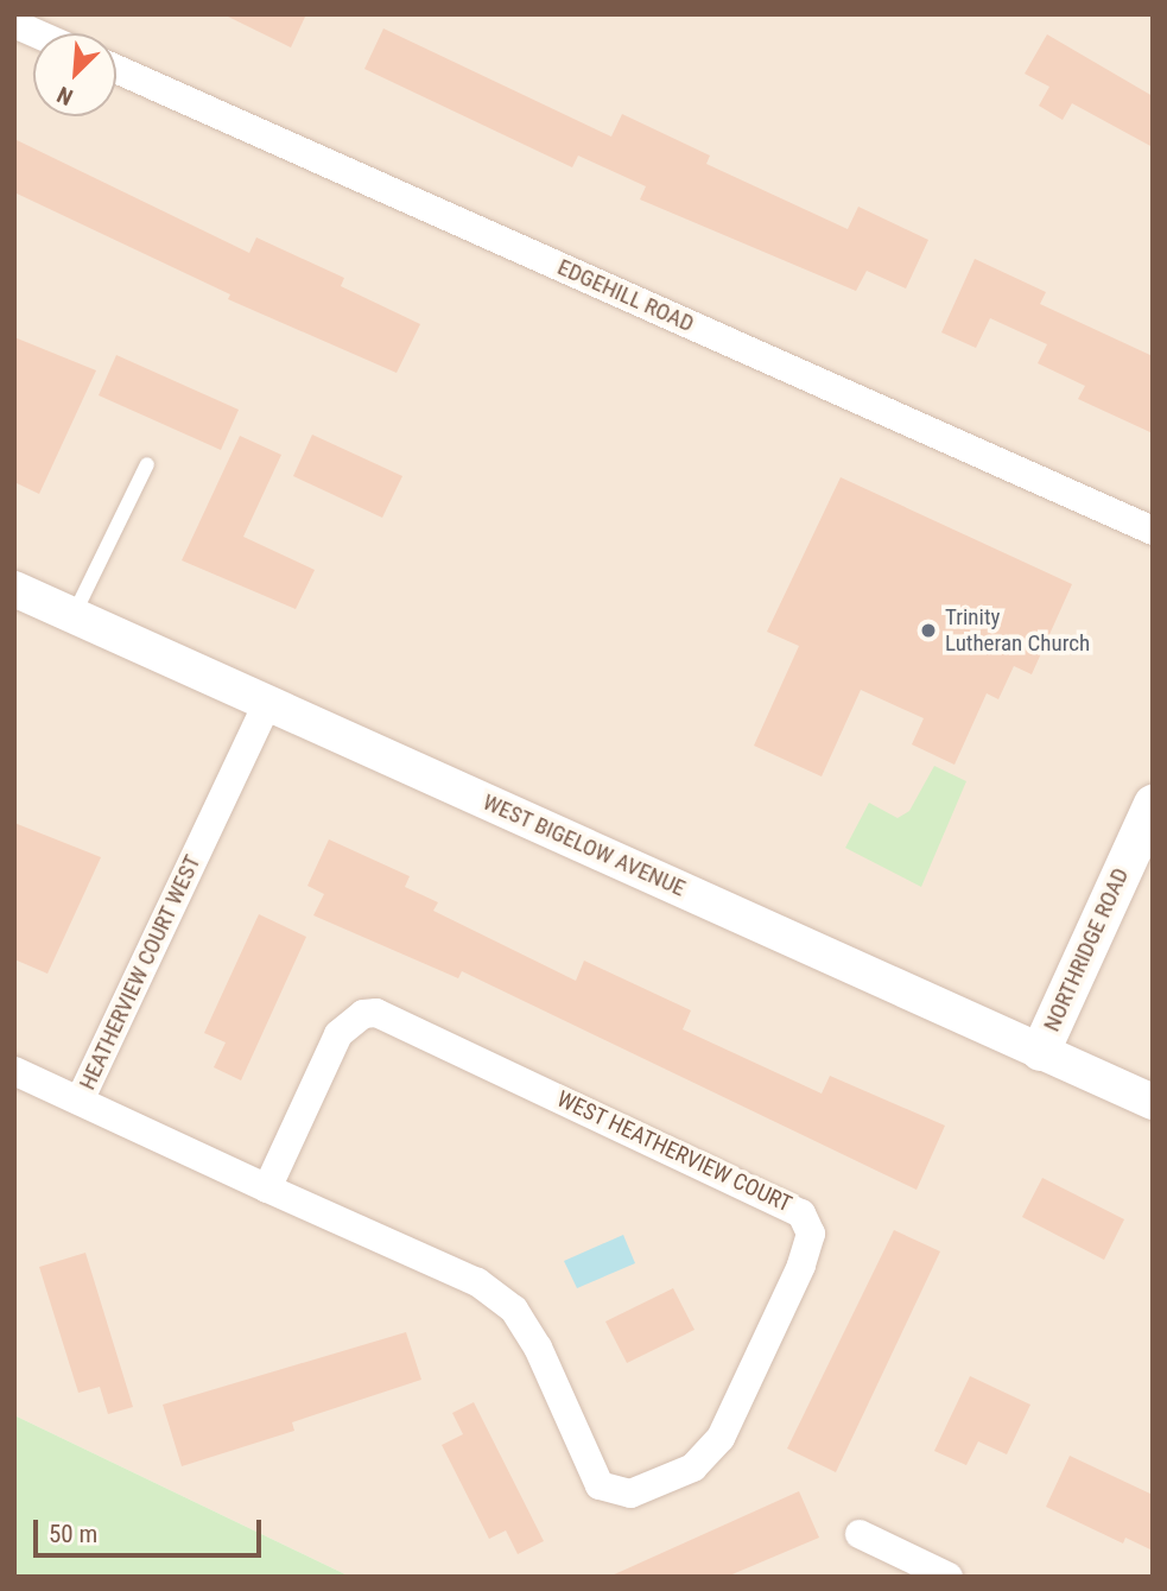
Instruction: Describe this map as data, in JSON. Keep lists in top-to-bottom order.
{
  "streets": {
    "main road": ["NORTHRIDGE ROAD"],
    "street": [
      "EDGEHILL ROAD",
      "WEST BIGELOW AVENUE",
      "HEATHERVIEW COURT WEST",
      "WEST HEATHERVIEW COURT"
    ]
  },
  "crossings": [
    ["WEST BIGELOW AVENUE", "NORTHRIDGE ROAD"],
    ["WEST BIGELOW AVENUE", "HEATHERVIEW COURT WEST"],
    ["HEATHERVIEW COURT WEST", "WEST HEATHERVIEW COURT"]
  ],
  "places": ["Trinity Lutheran Church"],
  "scale_bar": "50 m",
  "north": "bottom left"
}
